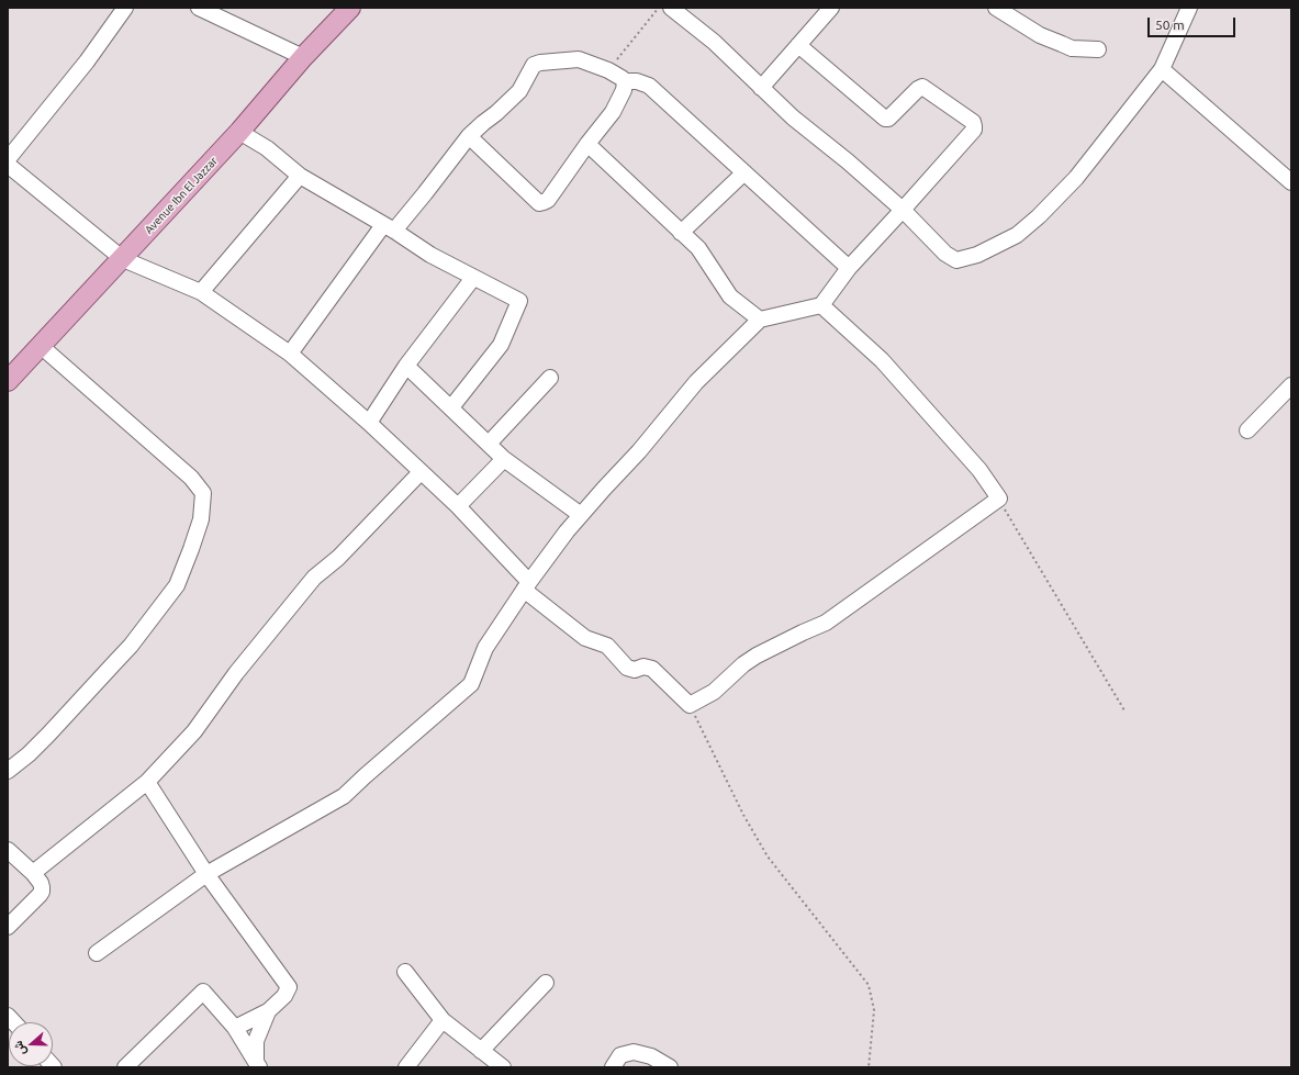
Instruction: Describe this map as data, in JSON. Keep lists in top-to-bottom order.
{
  "streets": {
    "main road": ["Avenue Ibn El Jazzar"]
  },
  "scale_bar": "50 m",
  "north": "left"
}
